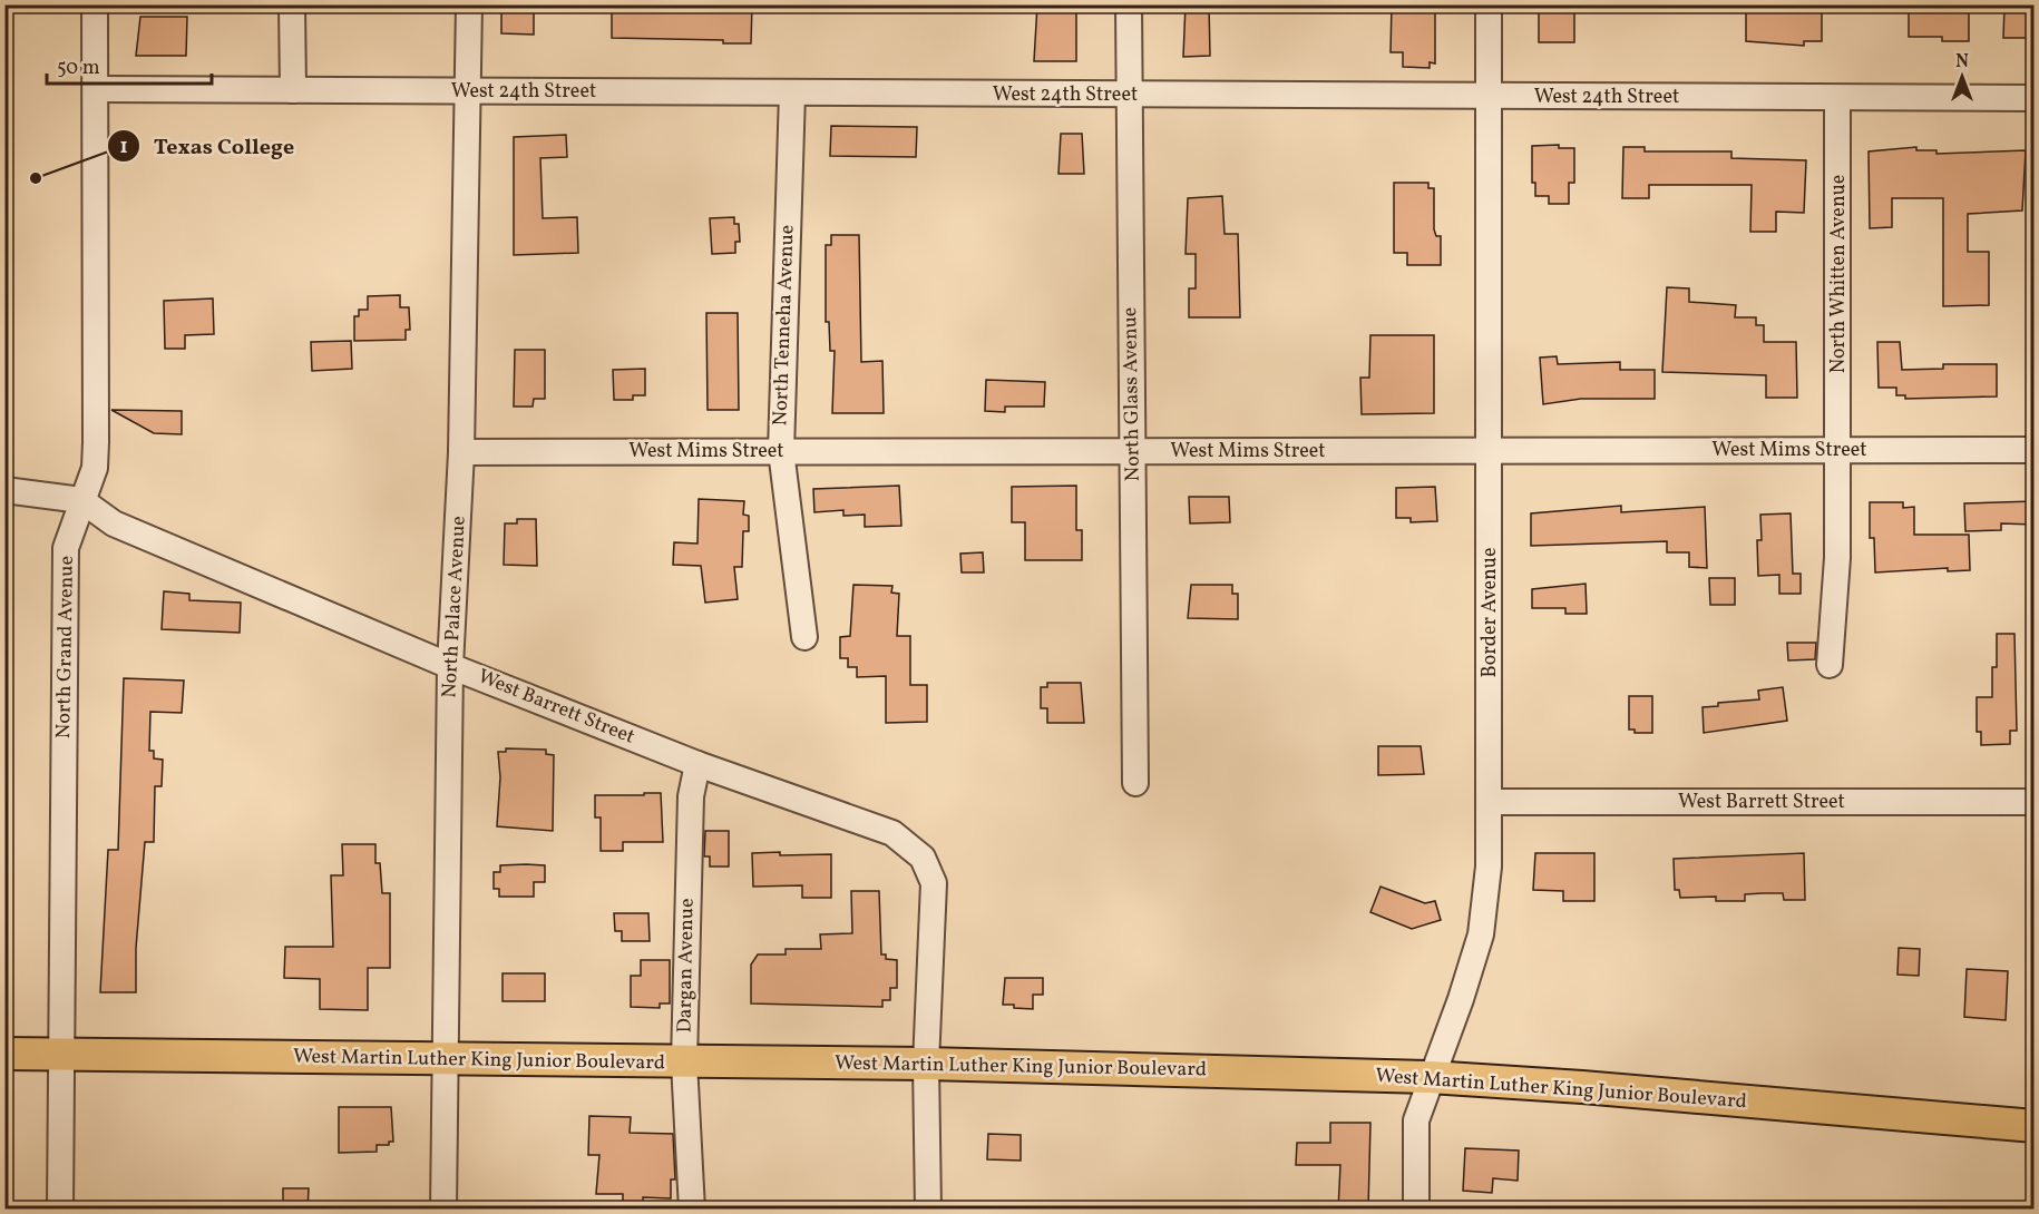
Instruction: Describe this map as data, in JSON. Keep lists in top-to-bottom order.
{
  "streets": {
    "main road": ["West Martin Luther King Junior Boulevard"],
    "street": [
      "West 24th Street",
      "North Whitten Avenue",
      "North Tenneha Avenue",
      "North Glass Avenue",
      "West Mims Street",
      "North Palace Avenue",
      "Border Avenue",
      "North Grand Avenue",
      "West Barrett Street",
      "Dargan Avenue"
    ]
  },
  "crossings": [
    ["West 24th Street", "North Whitten Avenue"],
    ["West 24th Street", "North Tenneha Avenue"],
    ["West 24th Street", "North Glass Avenue"],
    ["West 24th Street", "North Palace Avenue"],
    ["West 24th Street", "Border Avenue"],
    ["West 24th Street", "North Grand Avenue"],
    ["North Whitten Avenue", "West Mims Street"],
    ["North Tenneha Avenue", "West Mims Street"],
    ["North Glass Avenue", "West Mims Street"],
    ["West Mims Street", "North Palace Avenue"],
    ["West Mims Street", "Border Avenue"],
    ["North Palace Avenue", "West Barrett Street"],
    ["North Palace Avenue", "West Martin Luther King Junior Boulevard"],
    ["Border Avenue", "West Barrett Street"],
    ["Border Avenue", "West Martin Luther King Junior Boulevard"],
    ["North Grand Avenue", "West Barrett Street"],
    ["North Grand Avenue", "West Martin Luther King Junior Boulevard"],
    ["West Barrett Street", "Dargan Avenue"],
    ["West Barrett Street", "West Martin Luther King Junior Boulevard"],
    ["Dargan Avenue", "West Martin Luther King Junior Boulevard"]
  ],
  "places": ["Texas College"],
  "scale_bar": "50 m",
  "north": "top"
}
